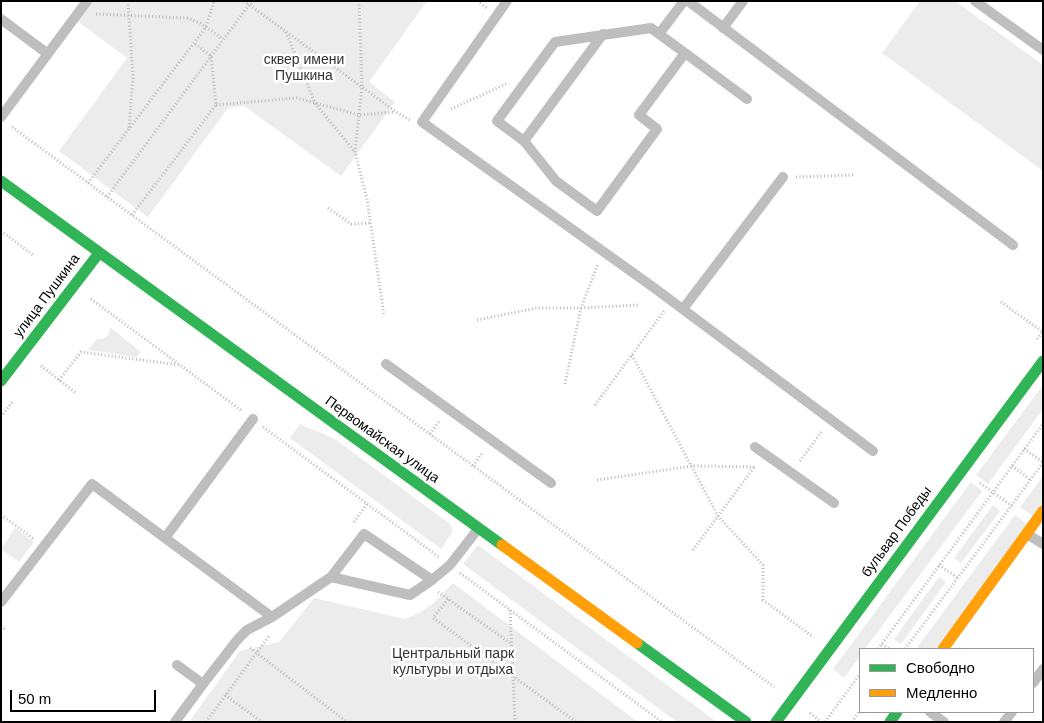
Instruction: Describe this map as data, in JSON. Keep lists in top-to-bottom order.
{
  "streets": {
    "main road": ["улица Пушкина", "Первомайская улица", "бульвар Победы"]
  },
  "crossings": [
    ["улица Пушкина", "Первомайская улица"]
  ],
  "parks": ["сквер имени Пушкина", "Центральный парк культуры и отдыха"],
  "legend": ["Свободно", "Медленно"],
  "scale_bar": "50 m"
}
